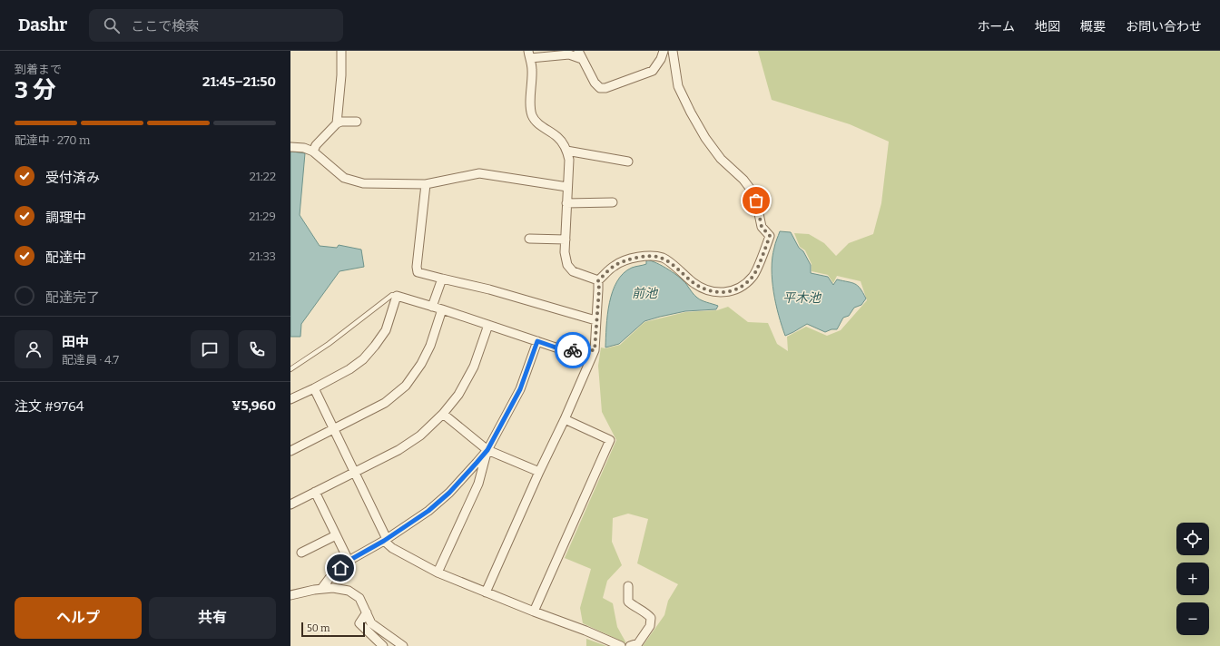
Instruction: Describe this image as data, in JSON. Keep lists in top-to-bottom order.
{
  "water": ["前池", "平木池"],
  "scale_bar": "50 m",
  "page": {
    "header": "Dashr",
    "search": "ここで検索",
    "nav": [
      "ホーム",
      "地図",
      "概要",
      "お問い合わせ"
    ],
    "heading": ["3 分", "到着まで", "21:45–21:50"],
    "panel": [
      "田中",
      "配達員 · 4.7",
      "注文 #9764",
      "¥5,960"
    ],
    "bar": "配達中 · 270 m",
    "list": [
      ["受付済み", "21:22"],
      ["調理中", "21:29"],
      ["配達中", "21:33"],
      "配達完了"
    ],
    "map_buttons": ["+", "−"],
    "buttons": ["ヘルプ", "共有"],
    "scale": "50 m"
  }
}
